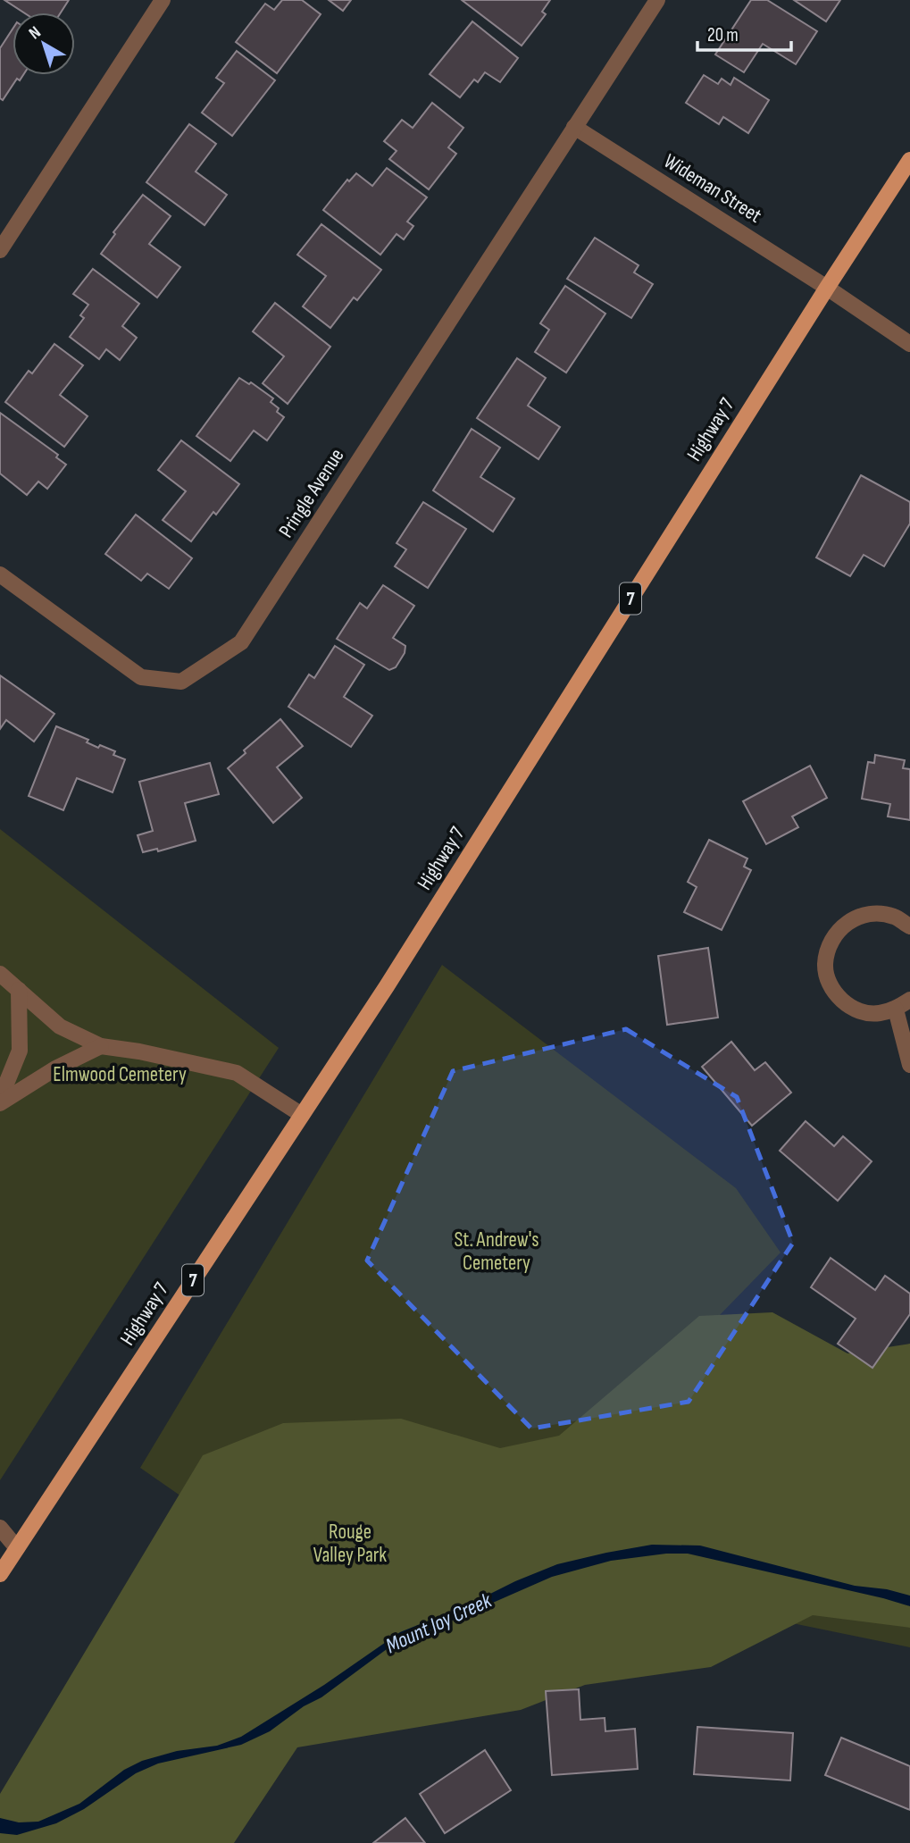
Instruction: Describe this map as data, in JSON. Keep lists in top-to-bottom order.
{
  "streets": {
    "main road": ["Highway 7", "7"],
    "street": ["Wideman Street", "Pringle Avenue"]
  },
  "crossings": [
    ["Wideman Street", "Highway 7"],
    ["Wideman Street", "Pringle Avenue"]
  ],
  "water": ["Mount Joy Creek"],
  "parks": ["Elmwood Cemetery", "St. Andrew's Cemetery", "Rouge Valley Park"],
  "scale_bar": "20 m",
  "north": "top left"
}
